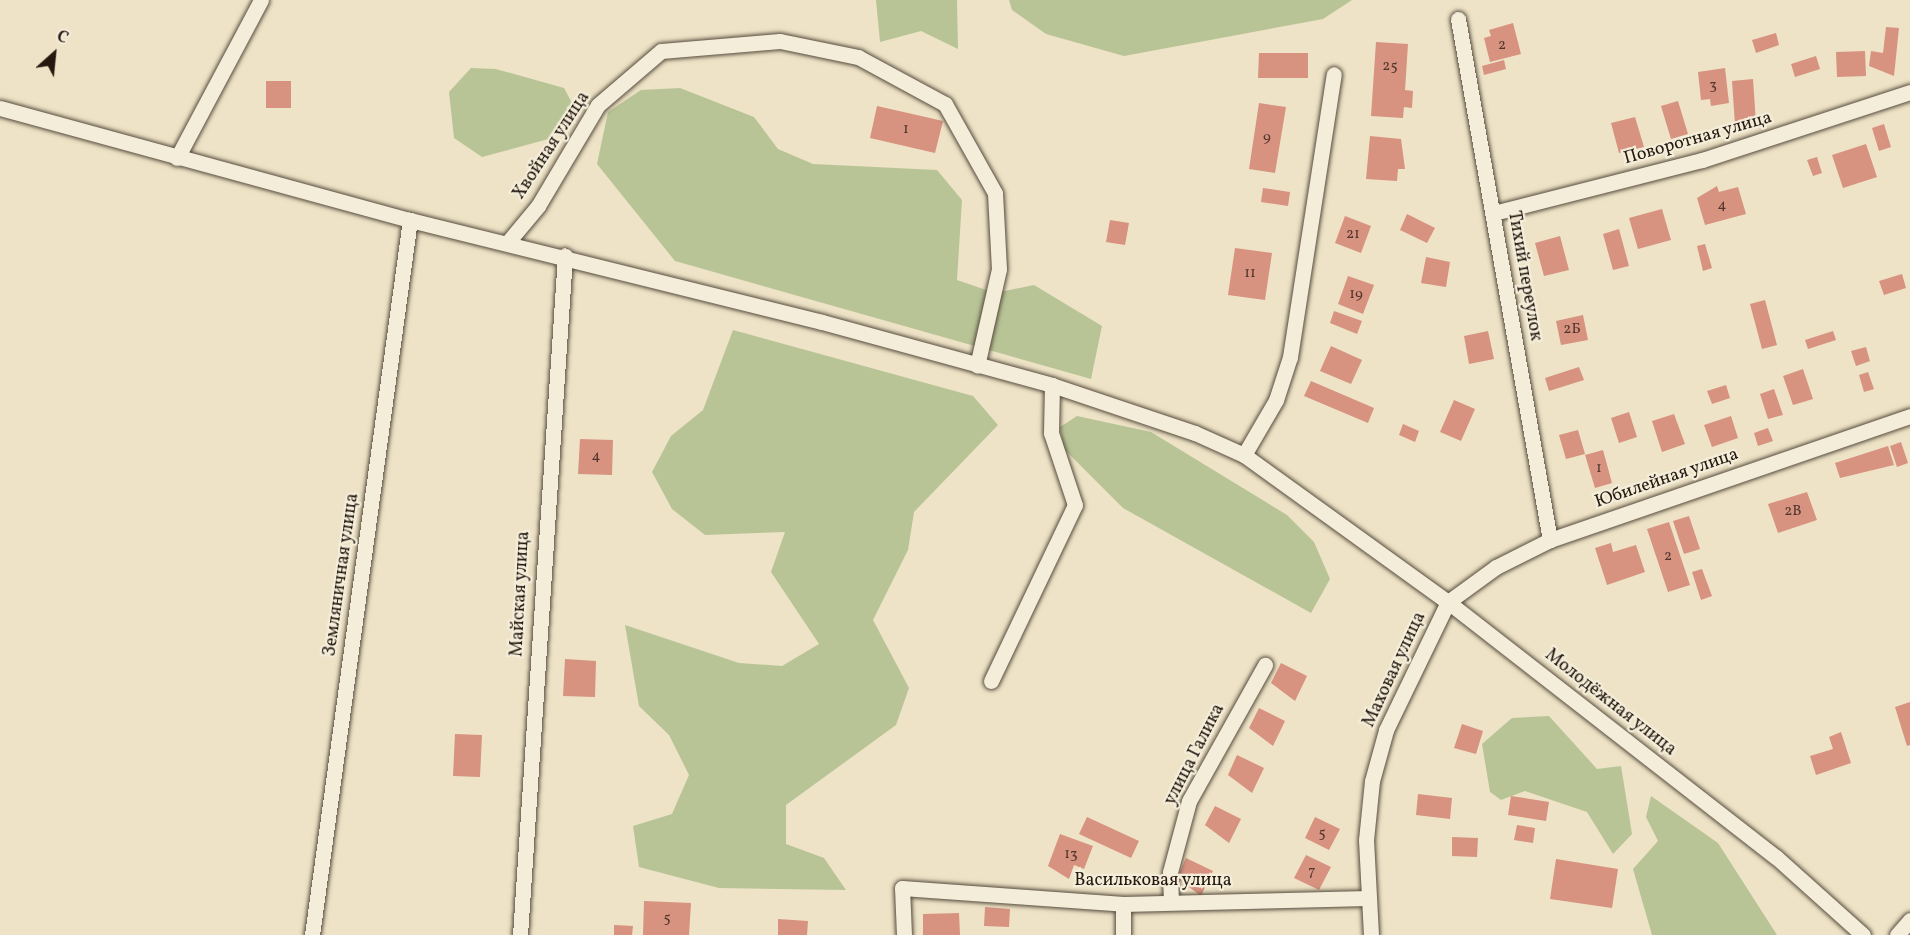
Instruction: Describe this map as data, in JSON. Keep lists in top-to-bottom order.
{
  "streets": {
    "street": [
      "Поворотная улица",
      "Хвойная улица",
      "Тихий переулок",
      "Юбилейная улица",
      "Земляничная улица",
      "Майская улица",
      "Маховая улица",
      "Молодёжная улица",
      "улица Галика",
      "Васильковая улица"
    ]
  },
  "crossings": [
    ["Поворотная улица", "Тихий переулок"],
    ["Хвойная улица", "Молодёжная улица"],
    ["Тихий переулок", "Юбилейная улица"],
    ["Юбилейная улица", "Маховая улица"],
    ["Юбилейная улица", "Молодёжная улица"],
    ["Земляничная улица", "Молодёжная улица"],
    ["Майская улица", "Молодёжная улица"],
    ["Маховая улица", "Молодёжная улица"],
    ["Маховая улица", "Васильковая улица"],
    ["улица Галика", "Васильковая улица"]
  ],
  "house_numbers": [
    "2",
    "25",
    "3",
    "1",
    "9",
    "4",
    "21",
    "11",
    "19",
    "2Б",
    "4",
    "1",
    "2В",
    "2",
    "5",
    "13",
    "7",
    "5"
  ],
  "north": "top right"
}
